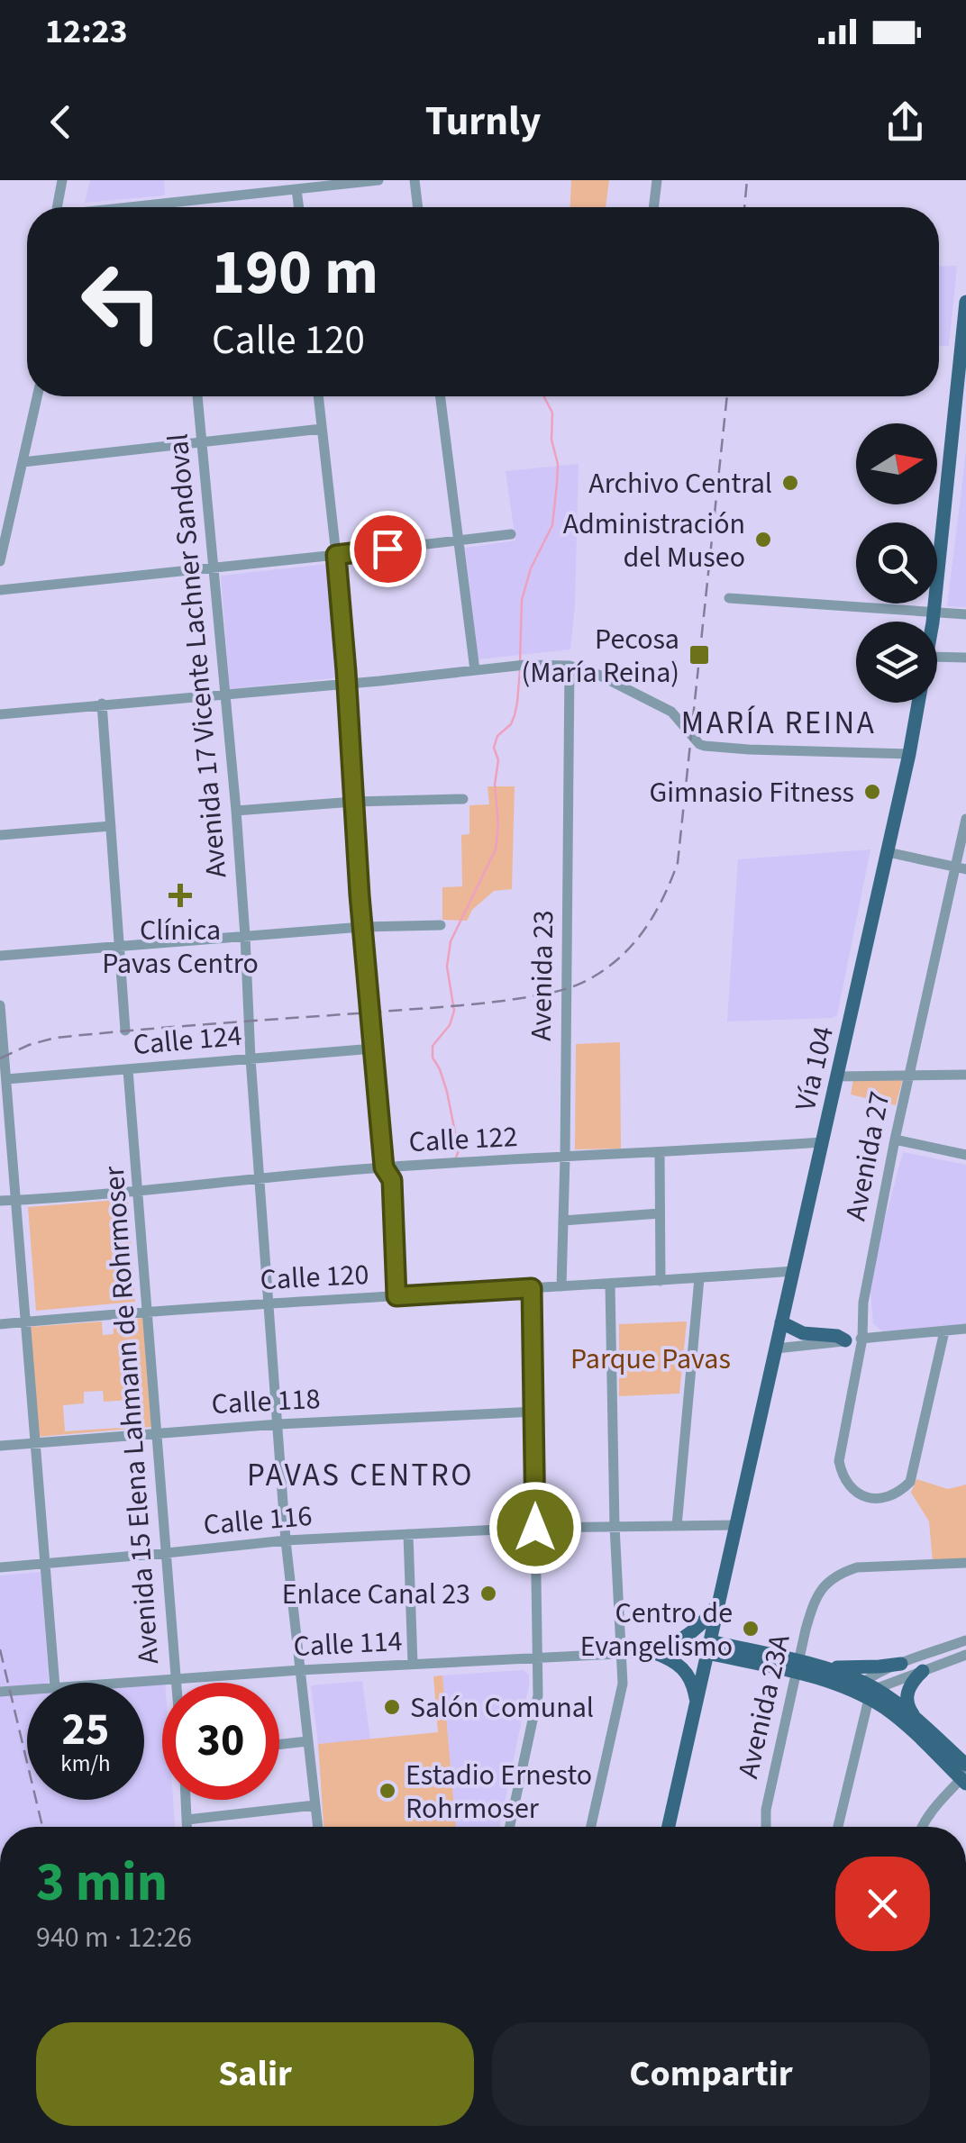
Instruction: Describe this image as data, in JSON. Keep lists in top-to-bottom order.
{
  "streets": {
    "main road": ["Vía 104", "Calle 114"],
    "street": [
      "Avenida 17 Vicente Lachner Sandoval",
      "Avenida 23",
      "Calle 124",
      "Calle 122",
      "Avenida 27",
      "Calle 120",
      "Calle 118",
      "Avenida 15 Elena Lahmann de Rohrmoser",
      "Calle 116",
      "Avenida 23A"
    ]
  },
  "crossings": [
    ["Avenida 17 Vicente Lachner Sandoval", "Calle 124"],
    ["Avenida 17 Vicente Lachner Sandoval", "Calle 122"],
    ["Avenida 17 Vicente Lachner Sandoval", "Calle 120"],
    ["Avenida 17 Vicente Lachner Sandoval", "Calle 118"],
    ["Avenida 17 Vicente Lachner Sandoval", "Calle 116"],
    ["Avenida 17 Vicente Lachner Sandoval", "Calle 114"],
    ["Avenida 23", "Calle 122"],
    ["Avenida 23", "Calle 120"],
    ["Calle 124", "Avenida 15 Elena Lahmann de Rohrmoser"],
    ["Vía 104", "Calle 122"],
    ["Vía 104", "Calle 120"],
    ["Vía 104", "Calle 116"],
    ["Vía 104", "Calle 114"],
    ["Calle 122", "Avenida 15 Elena Lahmann de Rohrmoser"],
    ["Calle 120", "Avenida 15 Elena Lahmann de Rohrmoser"],
    ["Calle 118", "Avenida 15 Elena Lahmann de Rohrmoser"],
    ["Avenida 15 Elena Lahmann de Rohrmoser", "Calle 116"],
    ["Avenida 15 Elena Lahmann de Rohrmoser", "Calle 114"],
    ["Calle 114", "Avenida 23A"]
  ],
  "districts": ["MARÍA REINA", "PAVAS CENTRO"],
  "parks": ["Parque Pavas"],
  "places": {
    "other": [
      "Archivo Central",
      "Administración del Museo",
      "Gimnasio Fitness",
      "Enlace Canal 23",
      "Centro de Evangelismo",
      "Salón Comunal",
      "Estadio Ernesto Rohrmoser"
    ],
    "transit": ["Pecosa (María Reina)"],
    "health": ["Clínica Pavas Centro"]
  },
  "north": "right",
  "page": {
    "status": "12:23",
    "header": "Turnly",
    "turn": ["190 m", "Calle 120"],
    "speed": "25 km/h",
    "limit": "30",
    "heading": ["3 min", "940 m · 12:26"],
    "buttons": ["Salir", "Compartir"]
  }
}
